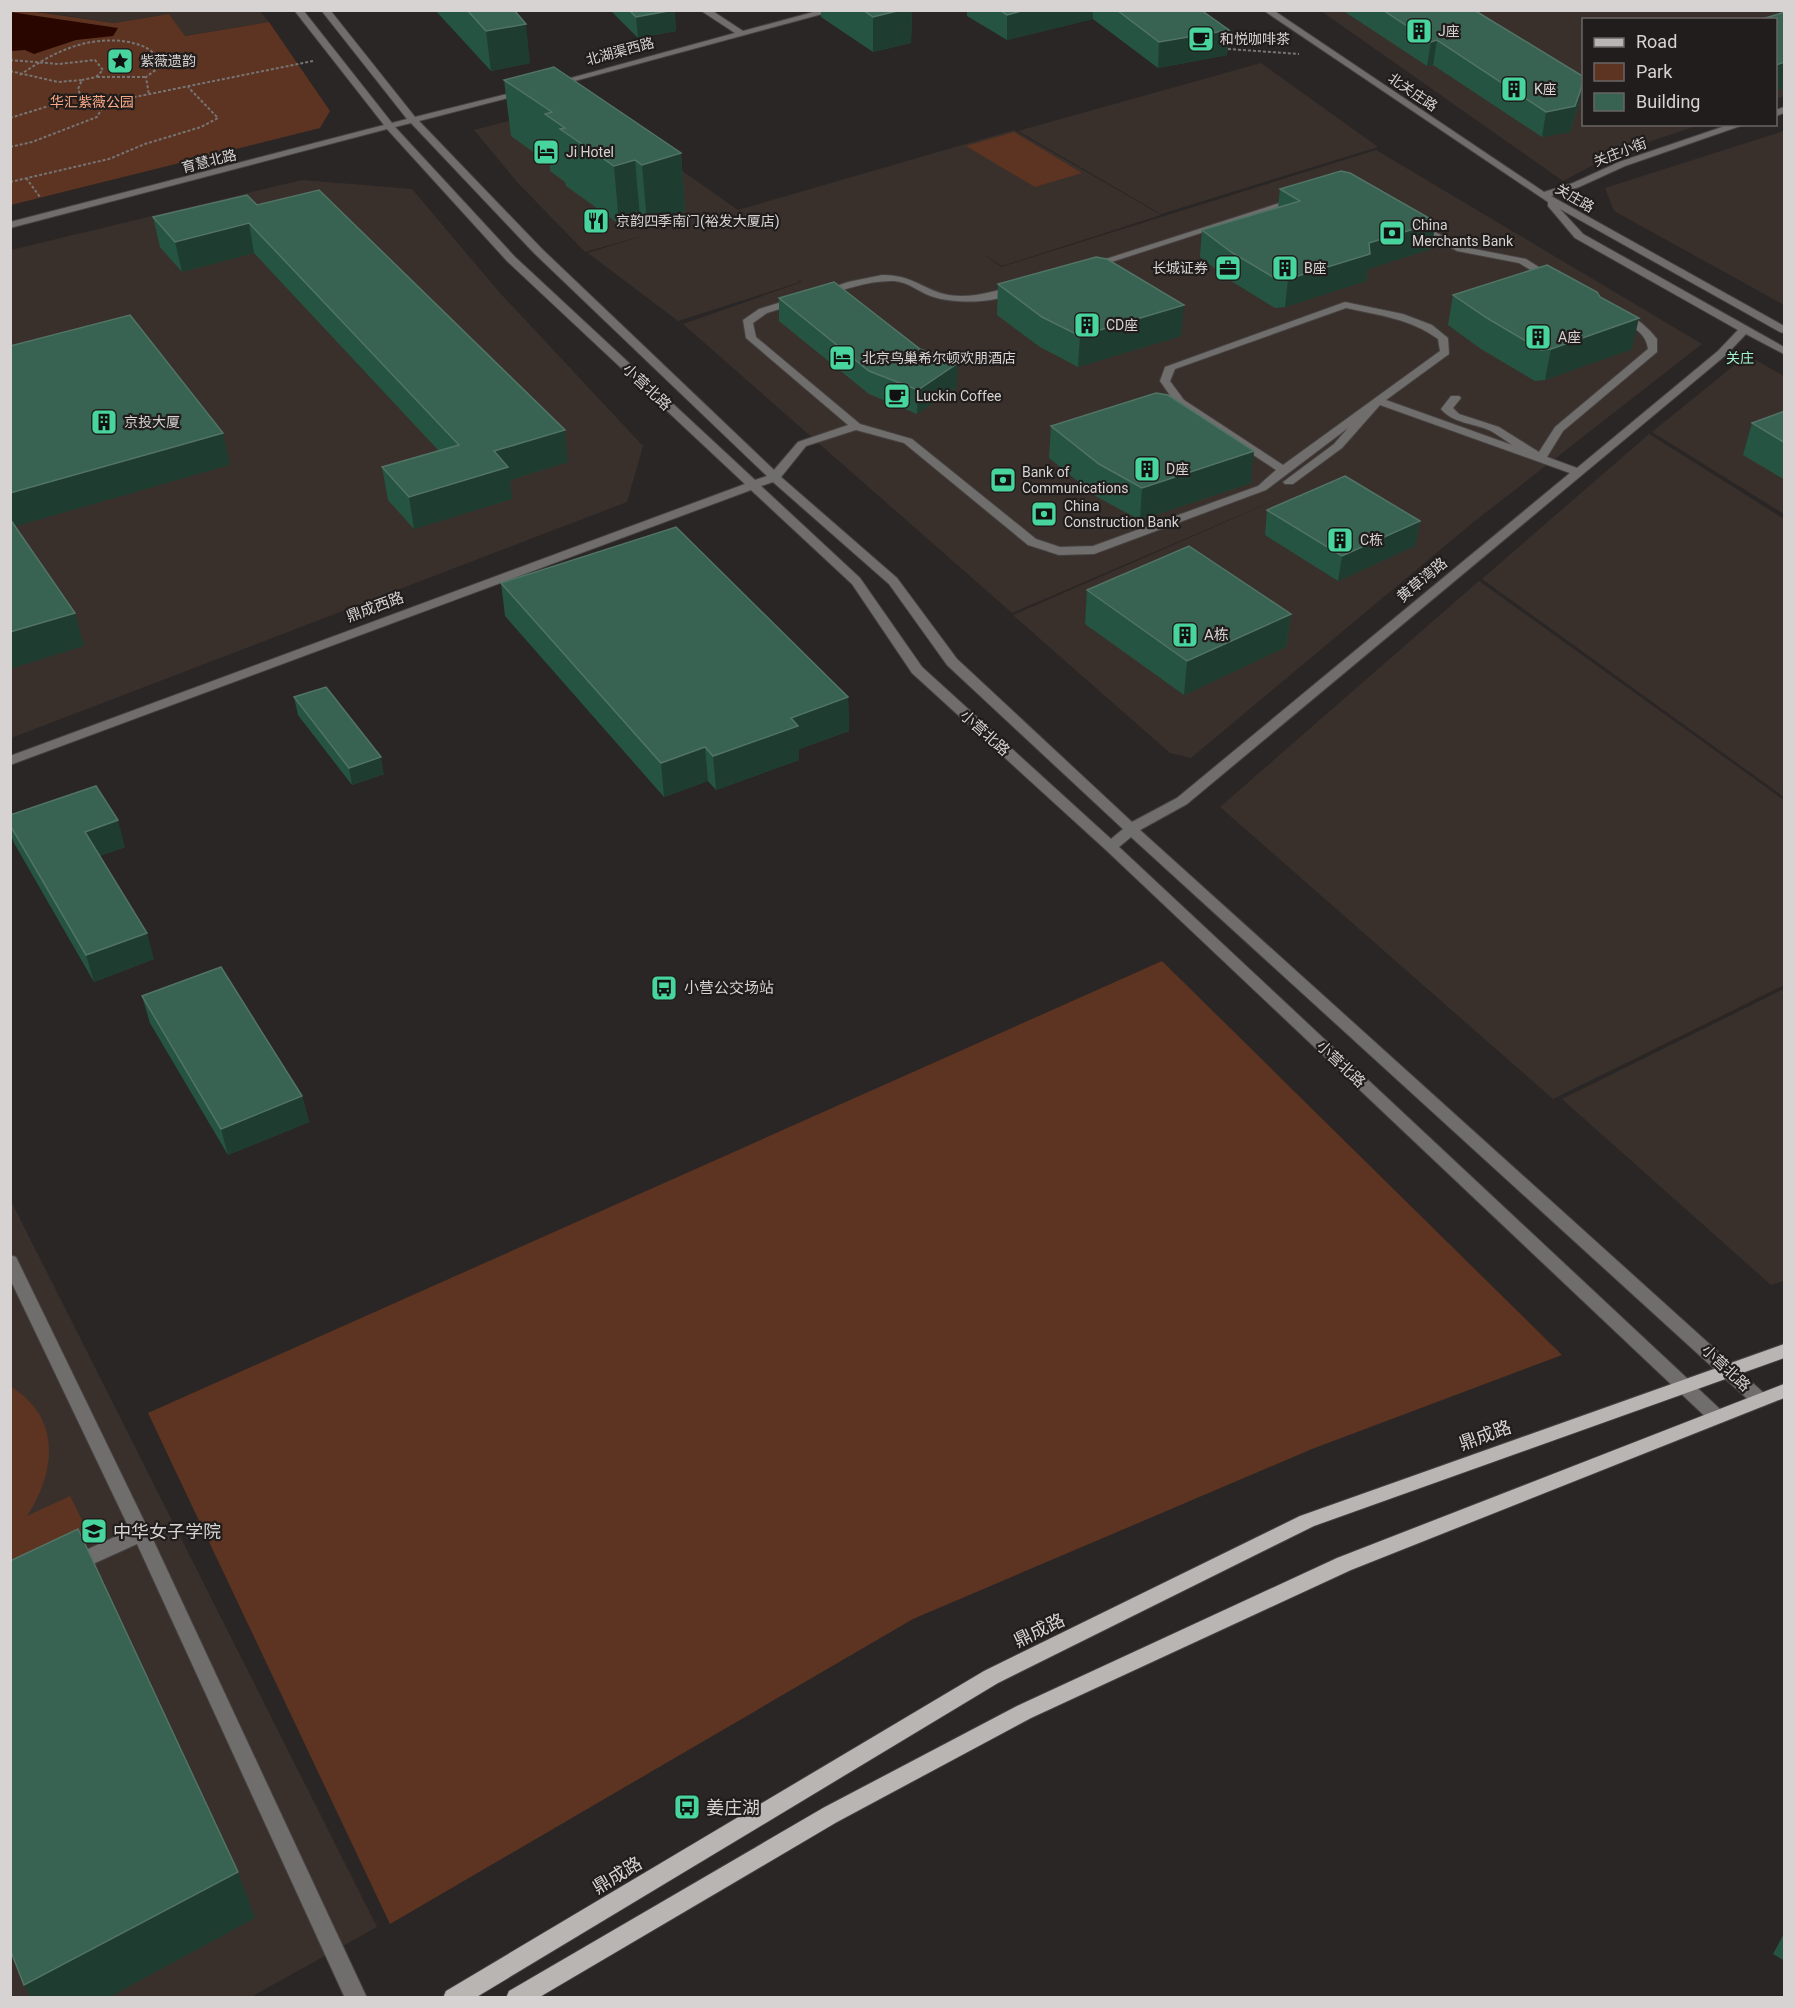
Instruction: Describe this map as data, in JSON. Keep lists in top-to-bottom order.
{
  "streets": {
    "main road": ["鼎成路"],
    "street": [
      "北湖渠西路",
      "北关庄路",
      "关庄小街",
      "育慧北路",
      "关庄路",
      "小营北路",
      "黄草湾路",
      "鼎成西路"
    ]
  },
  "crossings": [
    ["北湖渠西路", "育慧北路"],
    ["北湖渠西路", "小营北路"],
    ["北关庄路", "关庄小街"],
    ["北关庄路", "关庄路"],
    ["关庄小街", "关庄路"],
    ["育慧北路", "小营北路"],
    ["关庄路", "黄草湾路"],
    ["小营北路", "黄草湾路"],
    ["小营北路", "鼎成西路"],
    ["小营北路", "鼎成路"]
  ],
  "districts": ["关庄"],
  "parks": ["华汇紫薇公园"],
  "places": {
    "building": [
      "J座",
      "K座",
      "B座",
      "CD座",
      "A座",
      "京投大厦",
      "D座",
      "C栋",
      "A栋"
    ],
    "cafe": ["和悦咖啡茶", "Luckin Coffee"],
    "place": ["紫薇遗韵"],
    "hotel": ["Ji Hotel", "北京鸟巢希尔顿欢朋酒店"],
    "restaurant": ["京韵四季南门(裕发大厦店)"],
    "bank": ["China Merchants Bank", "Bank of Communications", "China Construction Bank"],
    "office": ["长城证券"],
    "bus stop": ["小营公交场站", "姜庄湖"],
    "school or university": ["中华女子学院"]
  },
  "legend": ["Road", "Park", "Building"]
}
